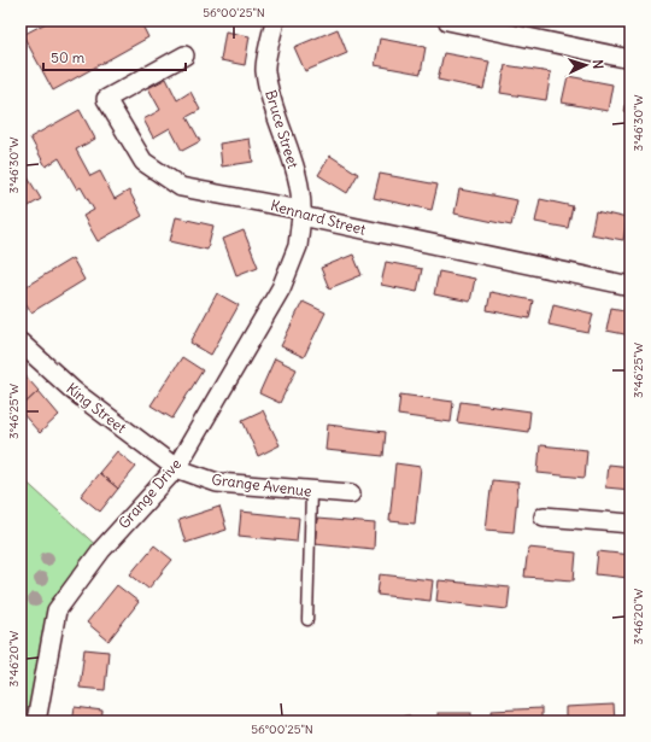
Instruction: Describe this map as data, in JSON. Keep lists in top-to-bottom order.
{
  "streets": {
    "street": [
      "Bruce Street",
      "Kennard Street",
      "King Street",
      "Grange Avenue",
      "Grange Drive"
    ]
  },
  "crossings": [
    ["Bruce Street", "Kennard Street"],
    ["Bruce Street", "Grange Drive"],
    ["Kennard Street", "Grange Drive"],
    ["King Street", "Grange Avenue"],
    ["King Street", "Grange Drive"],
    ["Grange Avenue", "Grange Drive"]
  ],
  "scale_bar": "50 m",
  "north": "right",
  "coordinates": [
    "56°00'25\"N",
    "3°46'30\"W",
    "3°46'25\"W",
    "3°46'20\"W"
  ]
}
